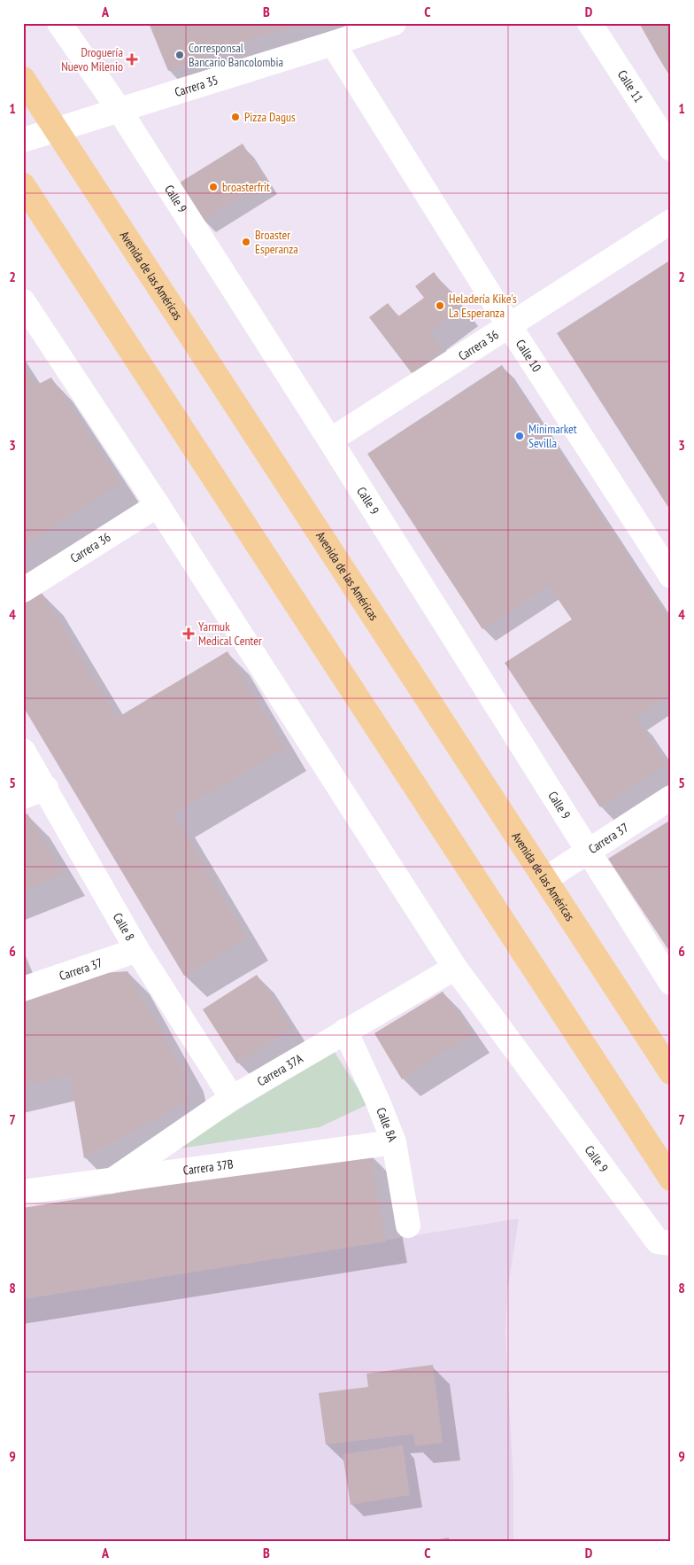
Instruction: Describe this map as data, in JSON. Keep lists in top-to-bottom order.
{
  "streets": {
    "main road": ["Avenida de las Américas"],
    "street": [
      "Carrera 35",
      "Calle 11",
      "Calle 9",
      "Carrera 36",
      "Calle 10",
      "Carrera 37",
      "Calle 8",
      "Carrera 37A",
      "Calle 8A",
      "Carrera 37B"
    ]
  },
  "crossings": [
    ["Carrera 35", "Calle 9"],
    ["Carrera 35", "Avenida de las Américas"],
    ["Carrera 35", "Calle 10"],
    ["Calle 9", "Carrera 36"],
    ["Calle 9", "Carrera 37"],
    ["Calle 9", "Carrera 37A"],
    ["Avenida de las Américas", "Carrera 37"],
    ["Carrera 36", "Calle 10"],
    ["Carrera 37", "Calle 8"],
    ["Calle 8", "Carrera 37A"],
    ["Carrera 37A", "Calle 8A"],
    ["Carrera 37A", "Carrera 37B"],
    ["Calle 8A", "Carrera 37B"]
  ],
  "places": {
    "other": [
      "Corresponsal Bancario Bancolombia",
      "Pizza Dagus",
      "broasterfrit",
      "Broaster Esperanza",
      "Heladería Kike's La Esperanza",
      "Minimarket Sevilla"
    ],
    "health": ["Droguería Nuevo Milenio", "Yarmuk Medical Center"]
  },
  "grid": {
    "columns": [
      "A",
      "B",
      "C",
      "D"
    ],
    "rows": [
      "1",
      "2",
      "3",
      "4",
      "5",
      "6",
      "7",
      "8",
      "9"
    ]
  }
}
